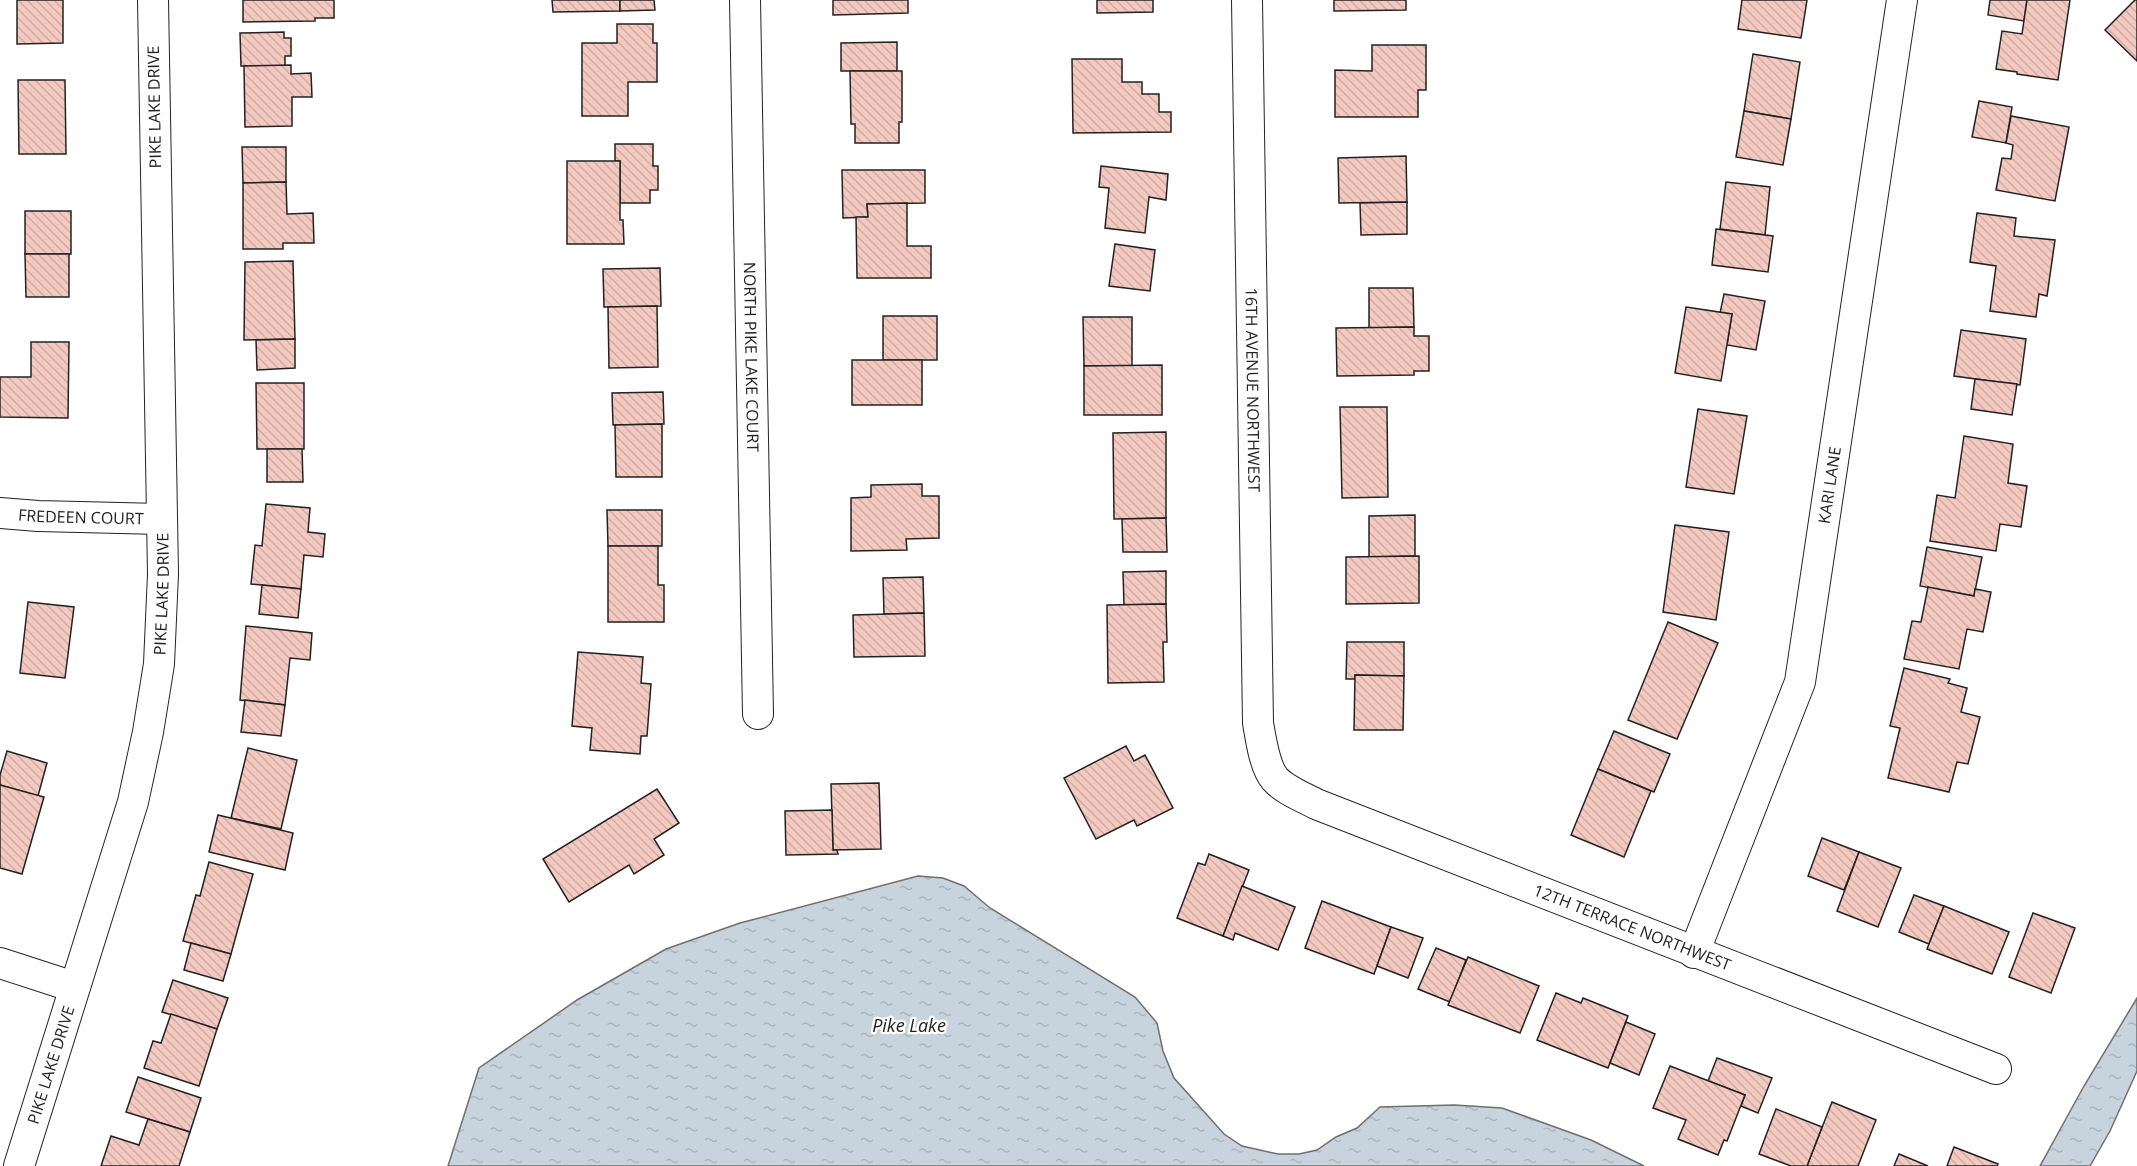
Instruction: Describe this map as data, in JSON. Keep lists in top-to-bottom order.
{
  "streets": {
    "street": [
      "PIKE LAKE DRIVE",
      "NORTH PIKE LAKE COURT",
      "16TH AVENUE NORTHWEST",
      "KARI LANE",
      "FREDEEN COURT",
      "12TH TERRACE NORTHWEST"
    ]
  },
  "crossings": [
    ["PIKE LAKE DRIVE", "FREDEEN COURT"],
    ["16TH AVENUE NORTHWEST", "12TH TERRACE NORTHWEST"],
    ["KARI LANE", "12TH TERRACE NORTHWEST"]
  ],
  "water": ["Pike Lake"]
}
